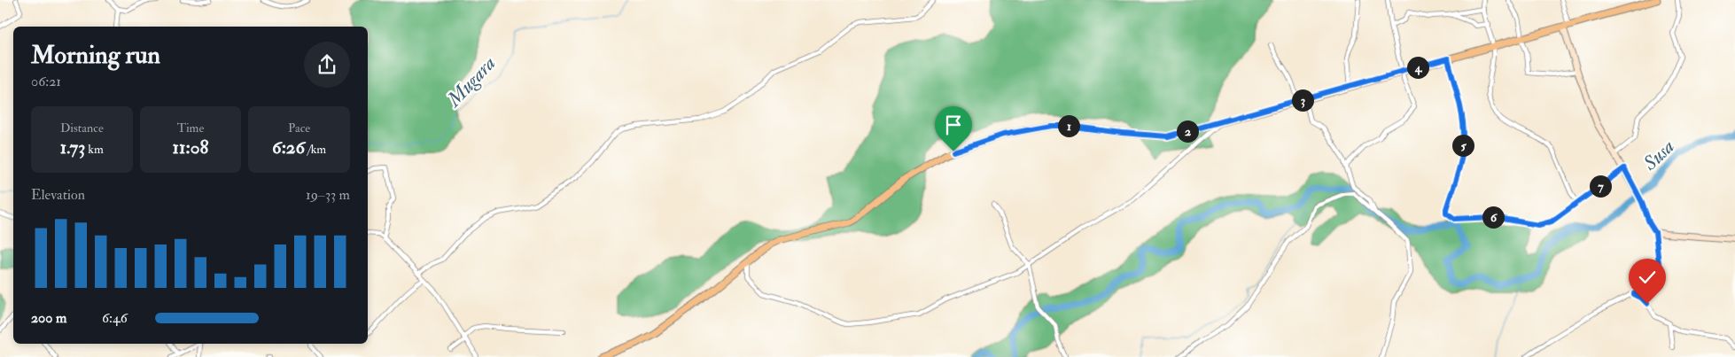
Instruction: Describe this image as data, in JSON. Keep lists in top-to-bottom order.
{
  "water": ["Mugara", "Susa"],
  "page": {
    "heading": ["Morning run", "06:21"],
    "pins": [
      "4",
      "3",
      "1",
      "2",
      "5",
      "7",
      "6"
    ],
    "stats": [
      ["Distance", "1.73 km"],
      ["Time", "11:08"],
      ["Pace", "6:26 /km"]
    ],
    "chart": ["Elevation", "19–33 m"],
    "list": [
      {
        "name": "200 m",
        "note": "6:46"
      }
    ]
  }
}
